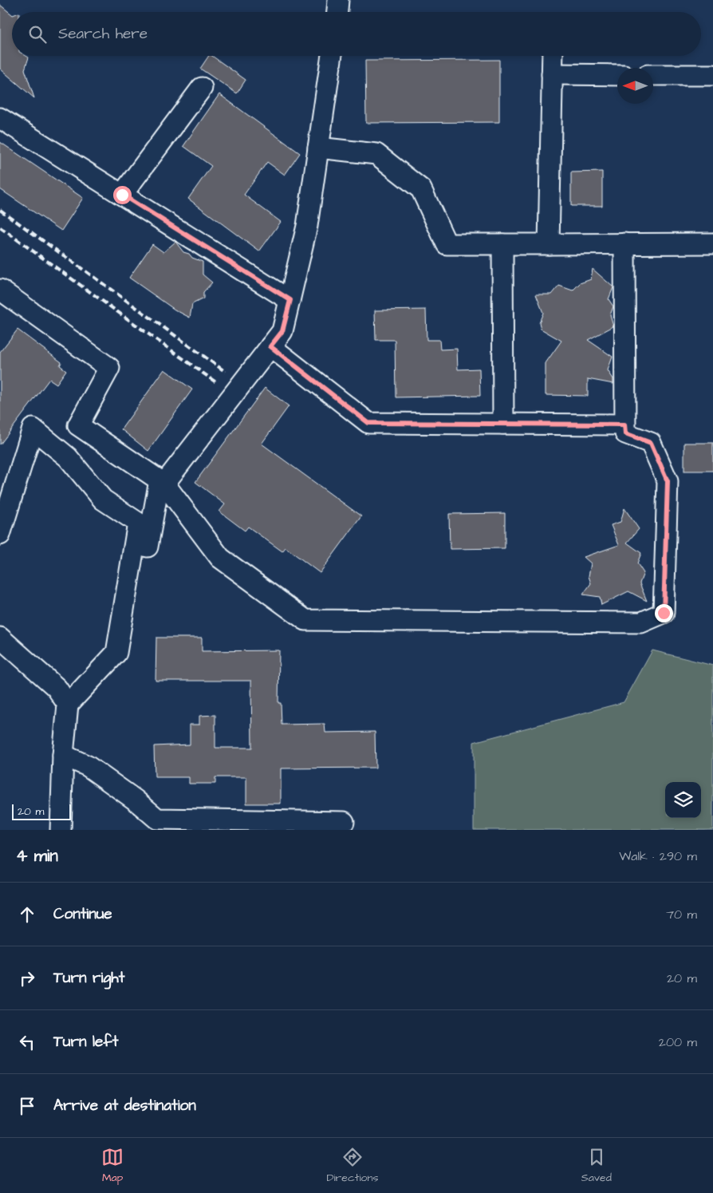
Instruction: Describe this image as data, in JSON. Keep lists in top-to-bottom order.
{
  "scale_bar": "20 m",
  "north": "left",
  "page": {
    "search": "Search here",
    "scale": "20 m",
    "heading": ["4 min", "Walk · 290 m"],
    "list": [
      ["Continue", "70 m"],
      ["Turn right", "20 m"],
      ["Turn left", "200 m"],
      "Arrive at destination"
    ],
    "nav": ["Map", "Directions", "Saved"]
  }
}
